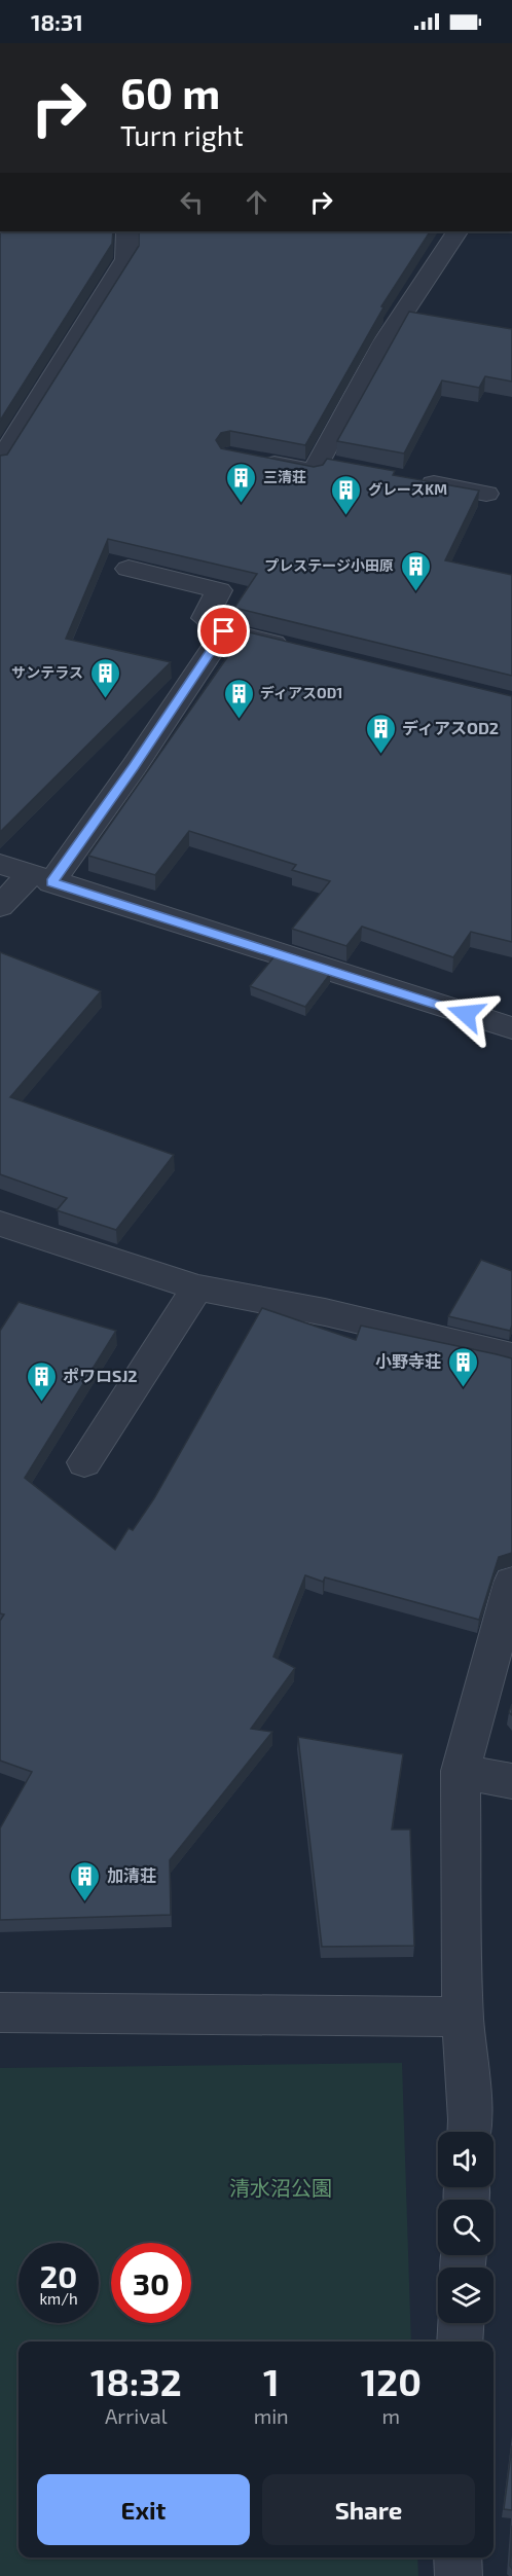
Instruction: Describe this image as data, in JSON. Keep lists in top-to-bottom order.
{
  "parks": ["清水沼公園"],
  "places": {
    "building": [
      "三清荘",
      "グレースKM",
      "プレステージ小田原",
      "サンテラス",
      "ディアスOD1",
      "ディアスOD2",
      "小野寺荘",
      "ポワロSJ2",
      "加清荘"
    ]
  },
  "page": {
    "status": "18:31",
    "turn": ["60 m", "Turn right"],
    "speed": "20 km/h",
    "limit": "30",
    "eta": [
      "18:32",
      "Arrival",
      "1",
      "min",
      "120",
      "m"
    ],
    "buttons": ["Exit", "Share"]
  }
}
